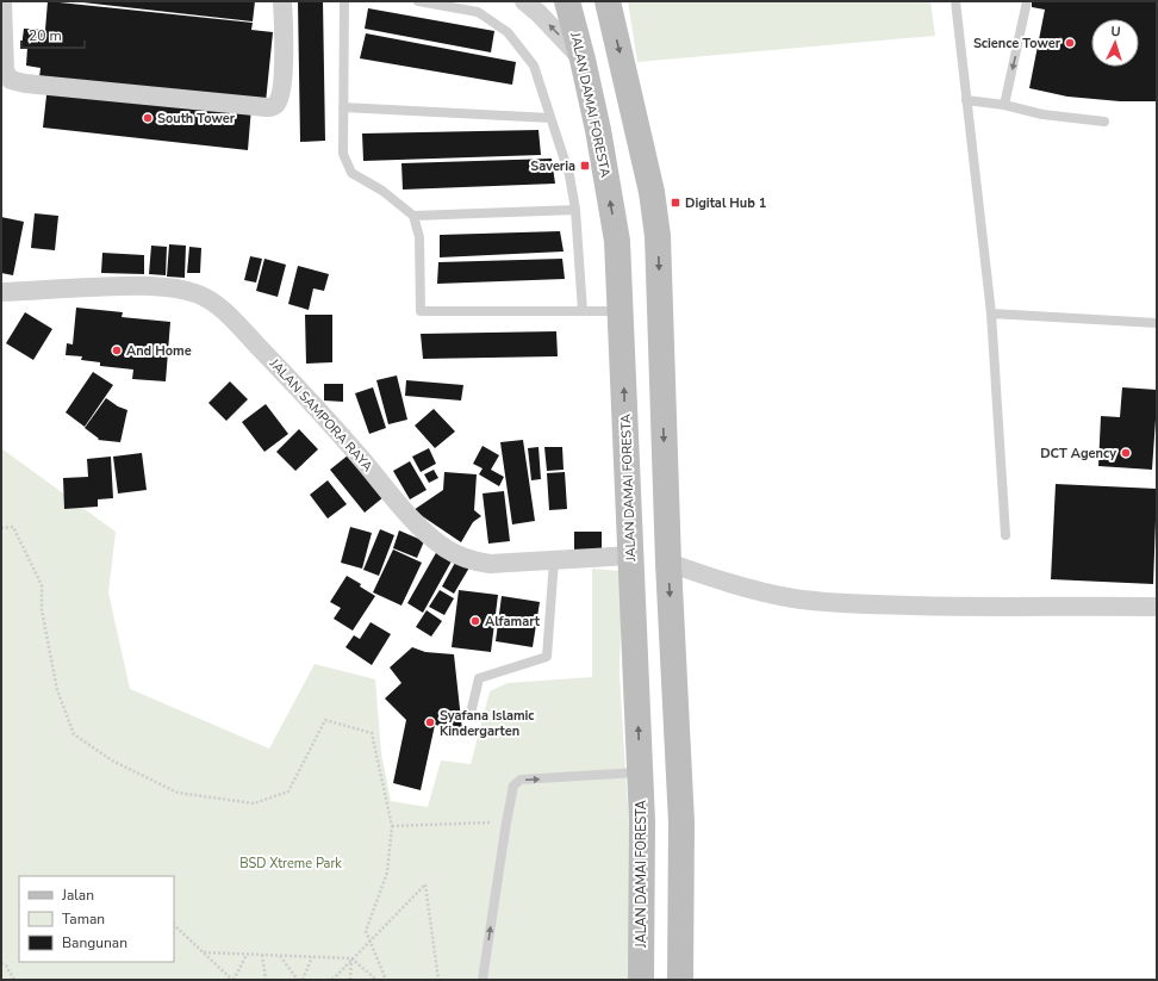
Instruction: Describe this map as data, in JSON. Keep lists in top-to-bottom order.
{
  "streets": {
    "main road": ["JALAN DAMAI FORESTA"],
    "street": ["JALAN SAMPORA RAYA"]
  },
  "crossings": [
    ["JALAN DAMAI FORESTA", "JALAN SAMPORA RAYA"]
  ],
  "parks": ["BSD Xtreme Park"],
  "places": {
    "other": [
      "Science Tower",
      "South Tower",
      "And Home",
      "DCT Agency",
      "Alfamart",
      "Syafana Islamic Kindergarten"
    ],
    "transit": ["Saveria", "Digital Hub 1"]
  },
  "legend": ["Jalan", "Taman", "Bangunan"],
  "scale_bar": "20 m",
  "north": "top"
}
